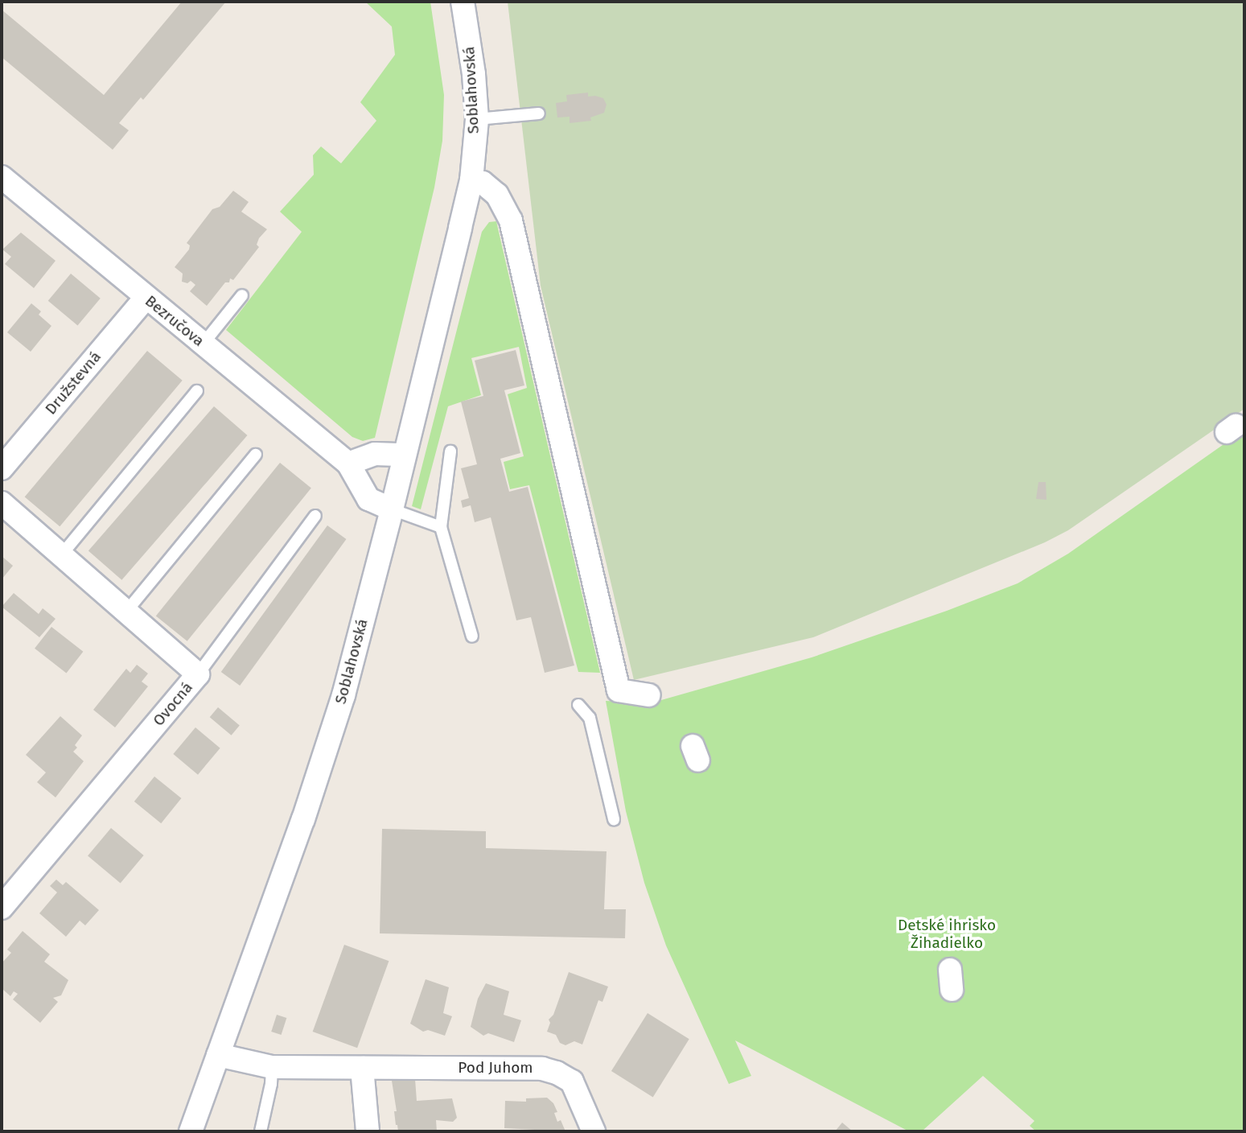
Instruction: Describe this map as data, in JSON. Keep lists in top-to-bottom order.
{
  "streets": {
    "street": [
      "Soblahovská",
      "Bezručova",
      "Družstevná",
      "Ovocná",
      "Pod Juhom"
    ]
  },
  "crossings": [
    ["Soblahovská", "Bezručova"],
    ["Soblahovská", "Pod Juhom"],
    ["Bezručova", "Družstevná"]
  ],
  "parks": ["Detské ihrisko Žihadielko"]
}
